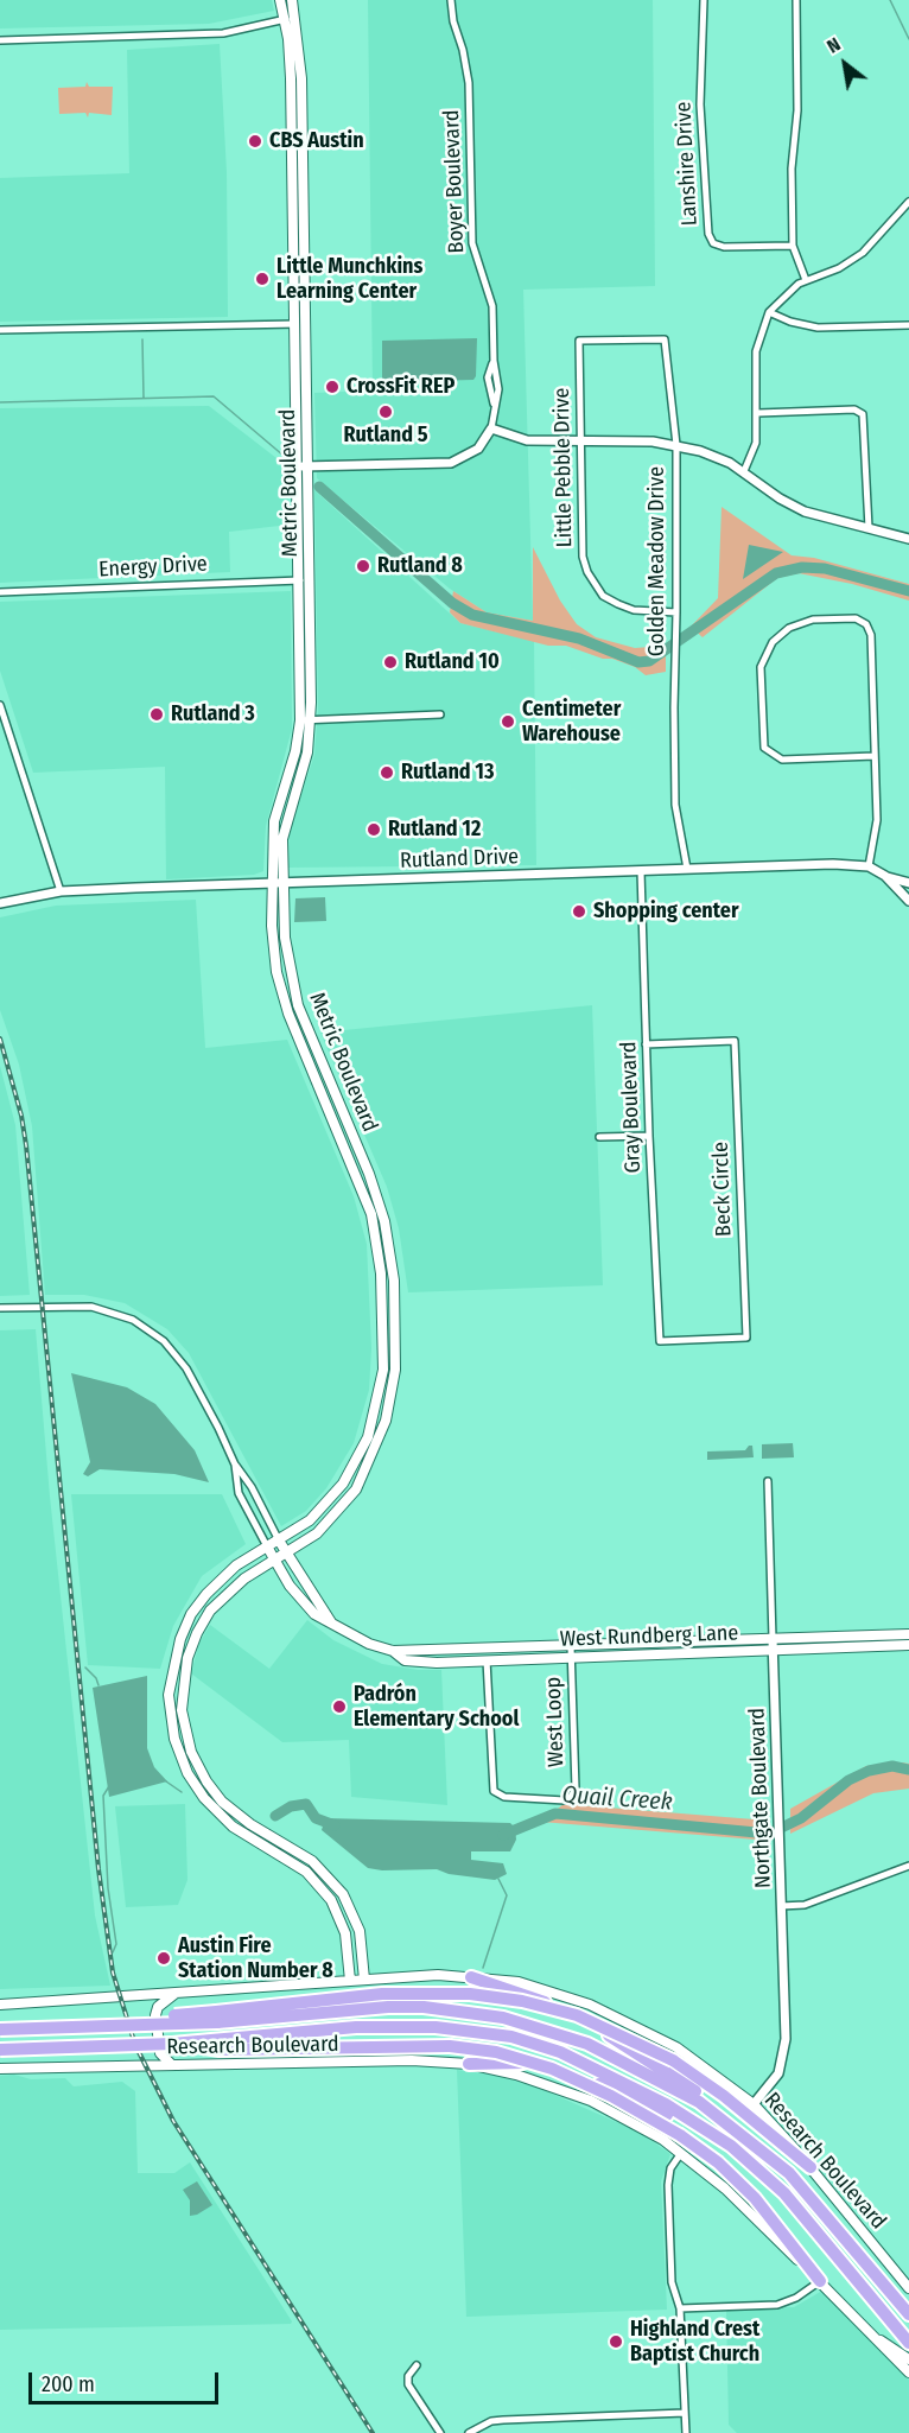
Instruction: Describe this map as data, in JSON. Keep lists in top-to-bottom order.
{
  "streets": {
    "main road": ["Metric Boulevard", "West Rundberg Lane", "Research Boulevard"],
    "street": [
      "Lanshire Drive",
      "Boyer Boulevard",
      "Little Pebble Drive",
      "Golden Meadow Drive",
      "Energy Drive",
      "Rutland Drive",
      "Gray Boulevard",
      "Beck Circle",
      "West Loop",
      "Northgate Boulevard"
    ]
  },
  "crossings": [
    ["Little Pebble Drive", "Golden Meadow Drive"],
    ["Metric Boulevard", "Energy Drive"],
    ["Metric Boulevard", "Rutland Drive"],
    ["Metric Boulevard", "West Rundberg Lane"],
    ["Metric Boulevard", "Research Boulevard"],
    ["Golden Meadow Drive", "Rutland Drive"],
    ["Rutland Drive", "Gray Boulevard"],
    ["Gray Boulevard", "Beck Circle"],
    ["West Rundberg Lane", "West Loop"],
    ["West Rundberg Lane", "Northgate Boulevard"],
    ["Northgate Boulevard", "Research Boulevard"]
  ],
  "water": ["Quail Creek"],
  "places": [
    "CBS Austin",
    "Little Munchkins Learning Center",
    "CrossFit REP",
    "Rutland 5",
    "Rutland 8",
    "Rutland 10",
    "Rutland 3",
    "Centimeter Warehouse",
    "Rutland 13",
    "Rutland 12",
    "Shopping center",
    "Padrón Elementary School",
    "Austin Fire Station Number 8",
    "Highland Crest Baptist Church"
  ],
  "scale_bar": "200 m",
  "north": "top left"
}
